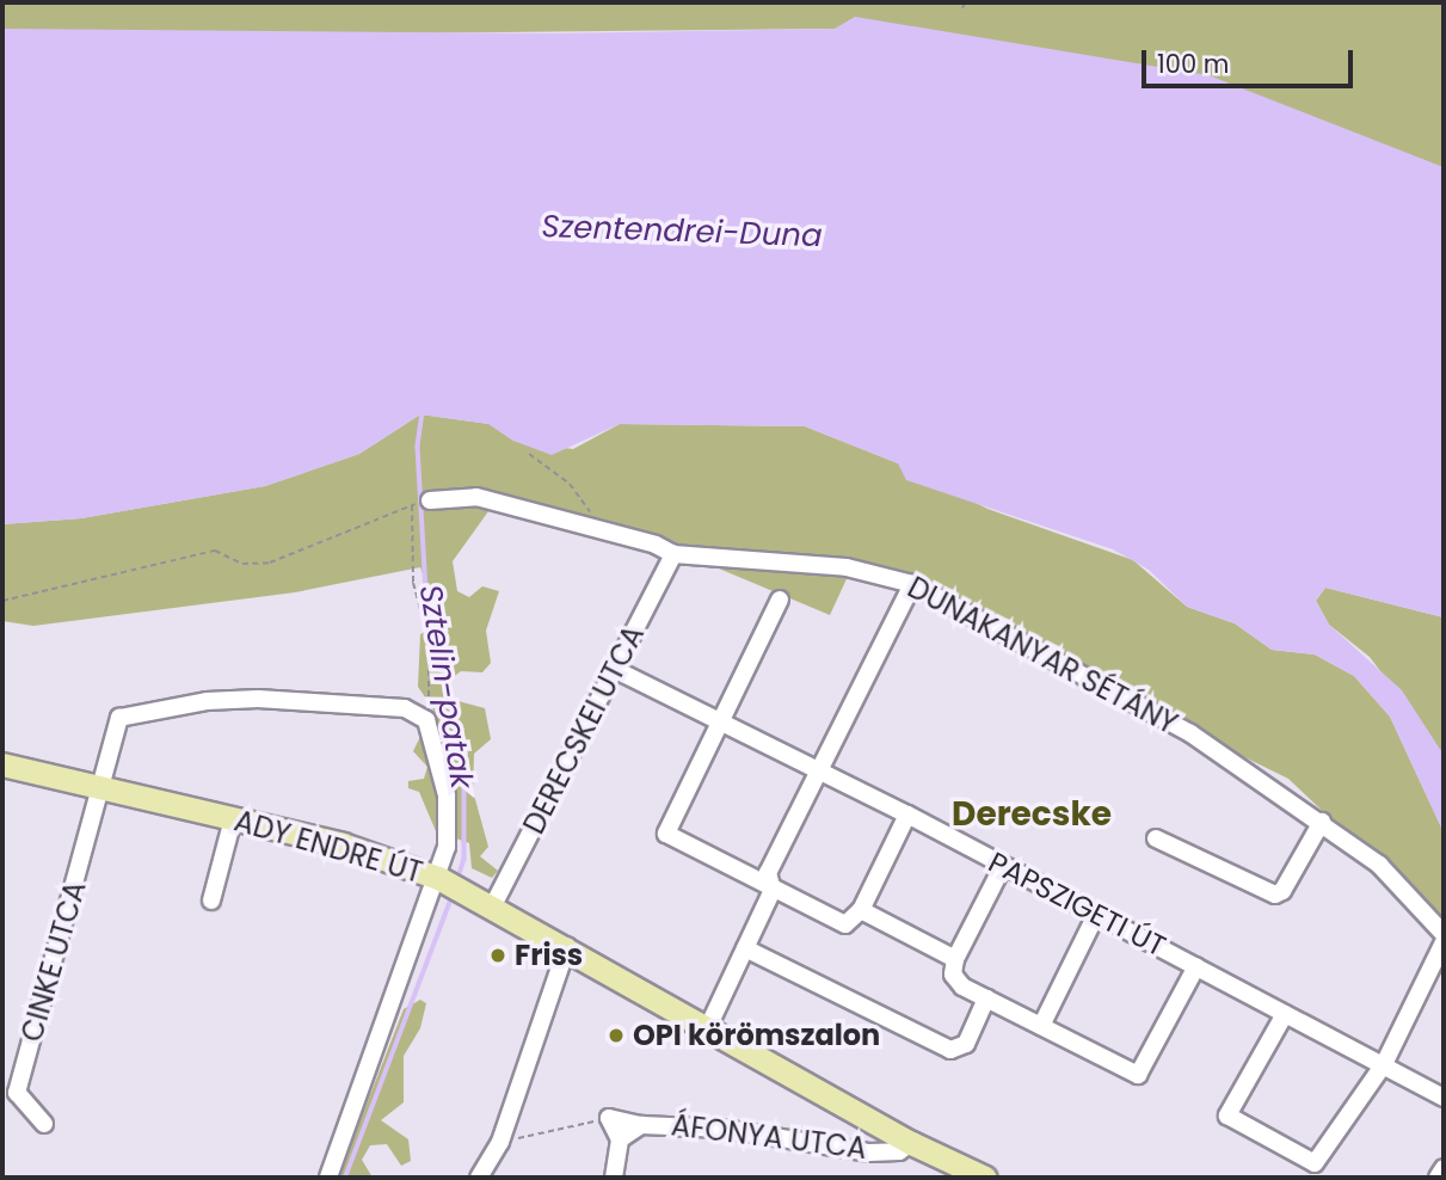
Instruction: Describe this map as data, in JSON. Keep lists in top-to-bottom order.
{
  "streets": {
    "main road": ["ADY ENDRE ÚT"],
    "street": [
      "DUNAKANYAR SÉTÁNY",
      "DERECSKEI UTCA",
      "PAPSZIGETI ÚT",
      "CINKE UTCA",
      "ÁFONYA UTCA"
    ]
  },
  "crossings": [
    ["DUNAKANYAR SÉTÁNY", "DERECSKEI UTCA"],
    ["DERECSKEI UTCA", "ADY ENDRE ÚT"],
    ["DERECSKEI UTCA", "PAPSZIGETI ÚT"],
    ["ADY ENDRE ÚT", "CINKE UTCA"],
    ["ADY ENDRE ÚT", "ÁFONYA UTCA"]
  ],
  "districts": ["Derecske"],
  "water": ["Szentendrei-Duna", "Sztelin-patak"],
  "places": ["Friss", "OPI körömszalon"],
  "scale_bar": "100 m"
}
